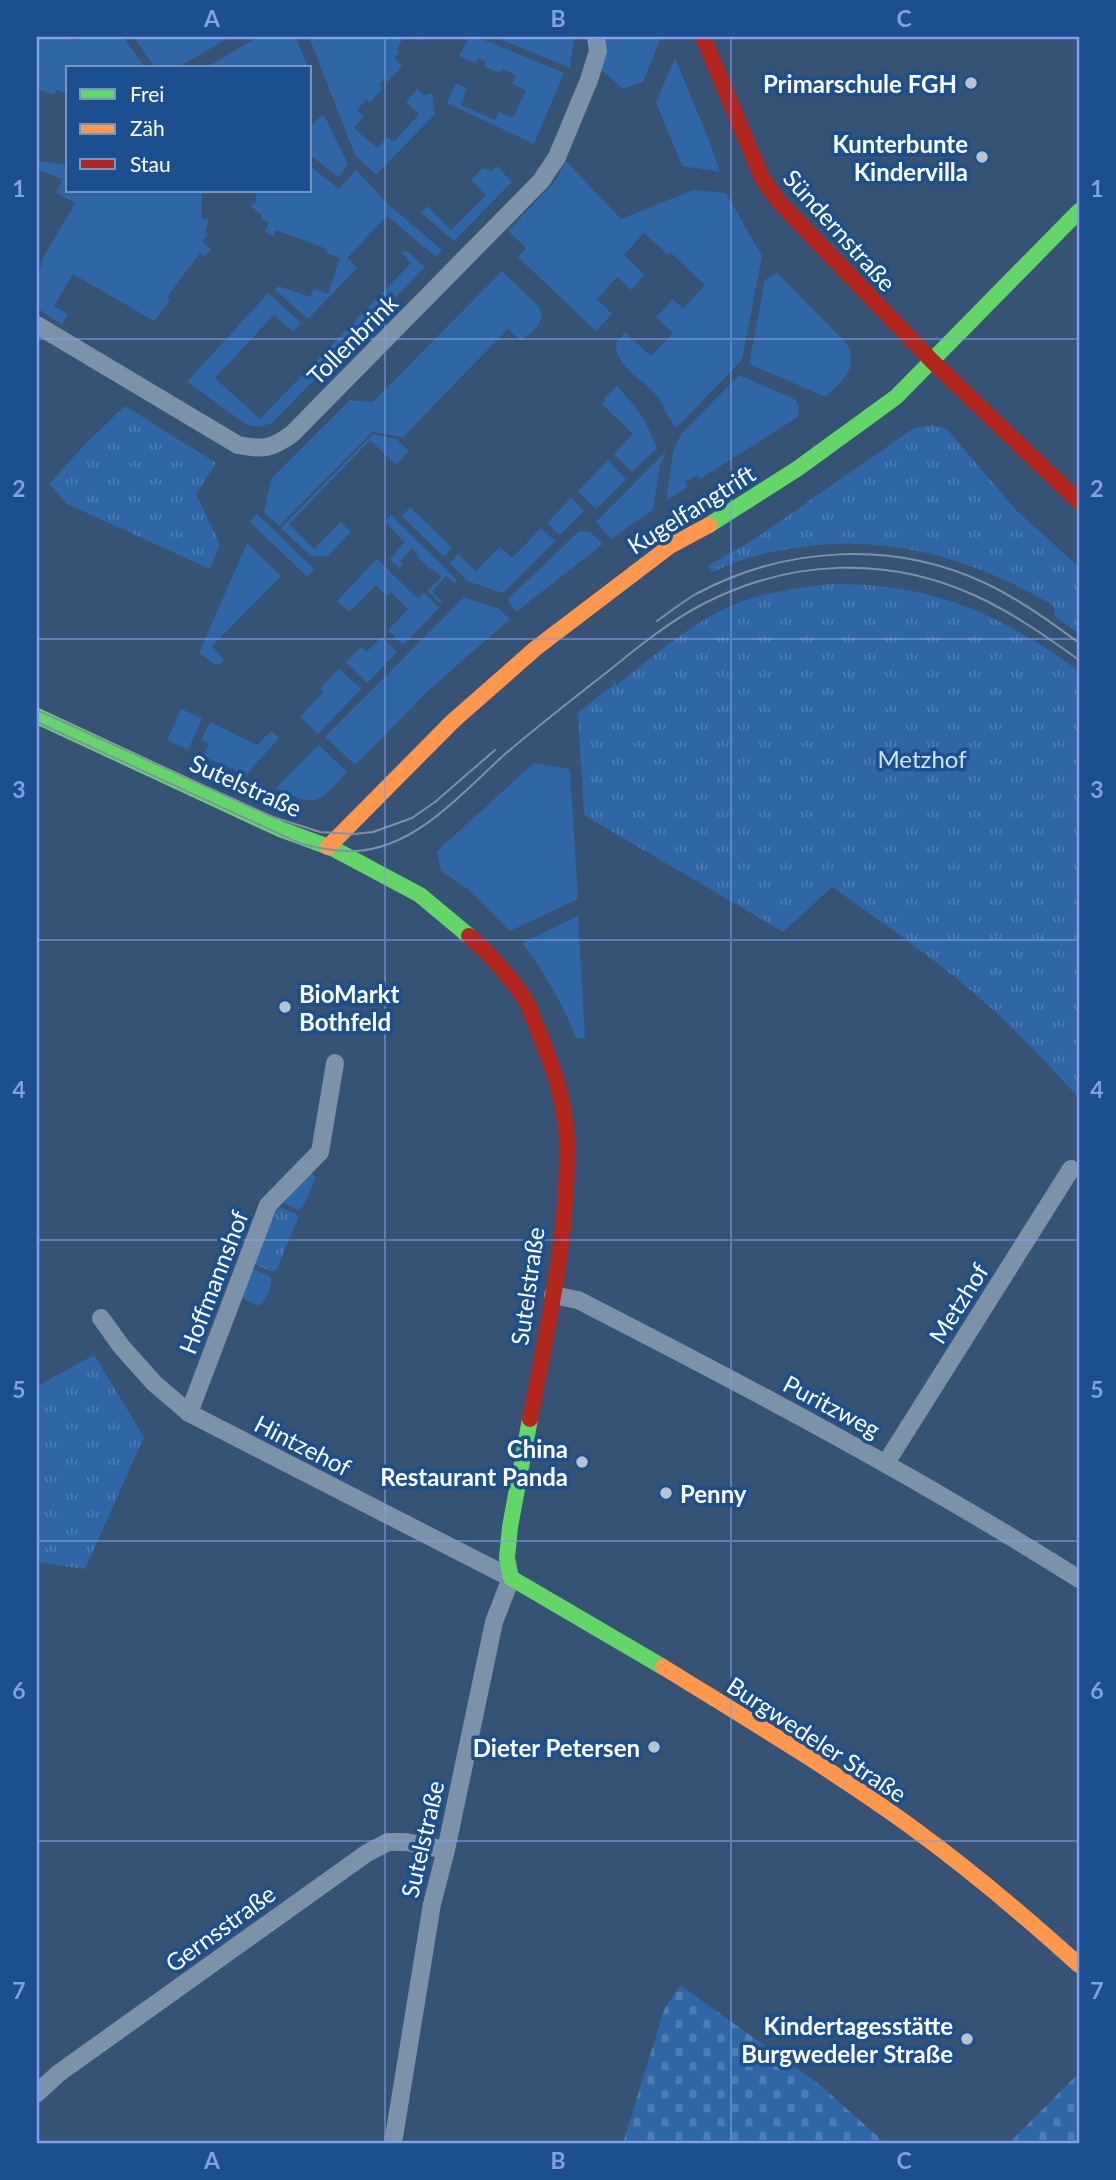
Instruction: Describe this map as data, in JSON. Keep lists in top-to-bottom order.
{
  "streets": {
    "main road": [
      "Sündernstraße",
      "Kugelfangtrift",
      "Sutelstraße",
      "Burgwedeler Straße"
    ],
    "street": [
      "Tollenbrink",
      "Hoffmannshof",
      "Metzhof",
      "Puritzweg",
      "Hintzehof",
      "Gernsstraße"
    ]
  },
  "crossings": [
    ["Sündernstraße", "Kugelfangtrift"],
    ["Kugelfangtrift", "Sutelstraße"],
    ["Sutelstraße", "Puritzweg"],
    ["Sutelstraße", "Hintzehof"],
    ["Sutelstraße", "Burgwedeler Straße"],
    ["Sutelstraße", "Gernsstraße"],
    ["Hoffmannshof", "Hintzehof"],
    ["Metzhof", "Puritzweg"],
    ["Hintzehof", "Burgwedeler Straße"]
  ],
  "parks": ["Metzhof"],
  "places": [
    "Primarschule FGH",
    "Kunterbunte Kindervilla",
    "BioMarkt Bothfeld",
    "China Restaurant Panda",
    "Penny",
    "Dieter Petersen",
    "Kindertagesstätte Burgwedeler Straße"
  ],
  "legend": ["Frei", "Zäh", "Stau"],
  "grid": {
    "columns": ["A", "B", "C"],
    "rows": [
      "1",
      "2",
      "3",
      "4",
      "5",
      "6",
      "7"
    ]
  }
}
